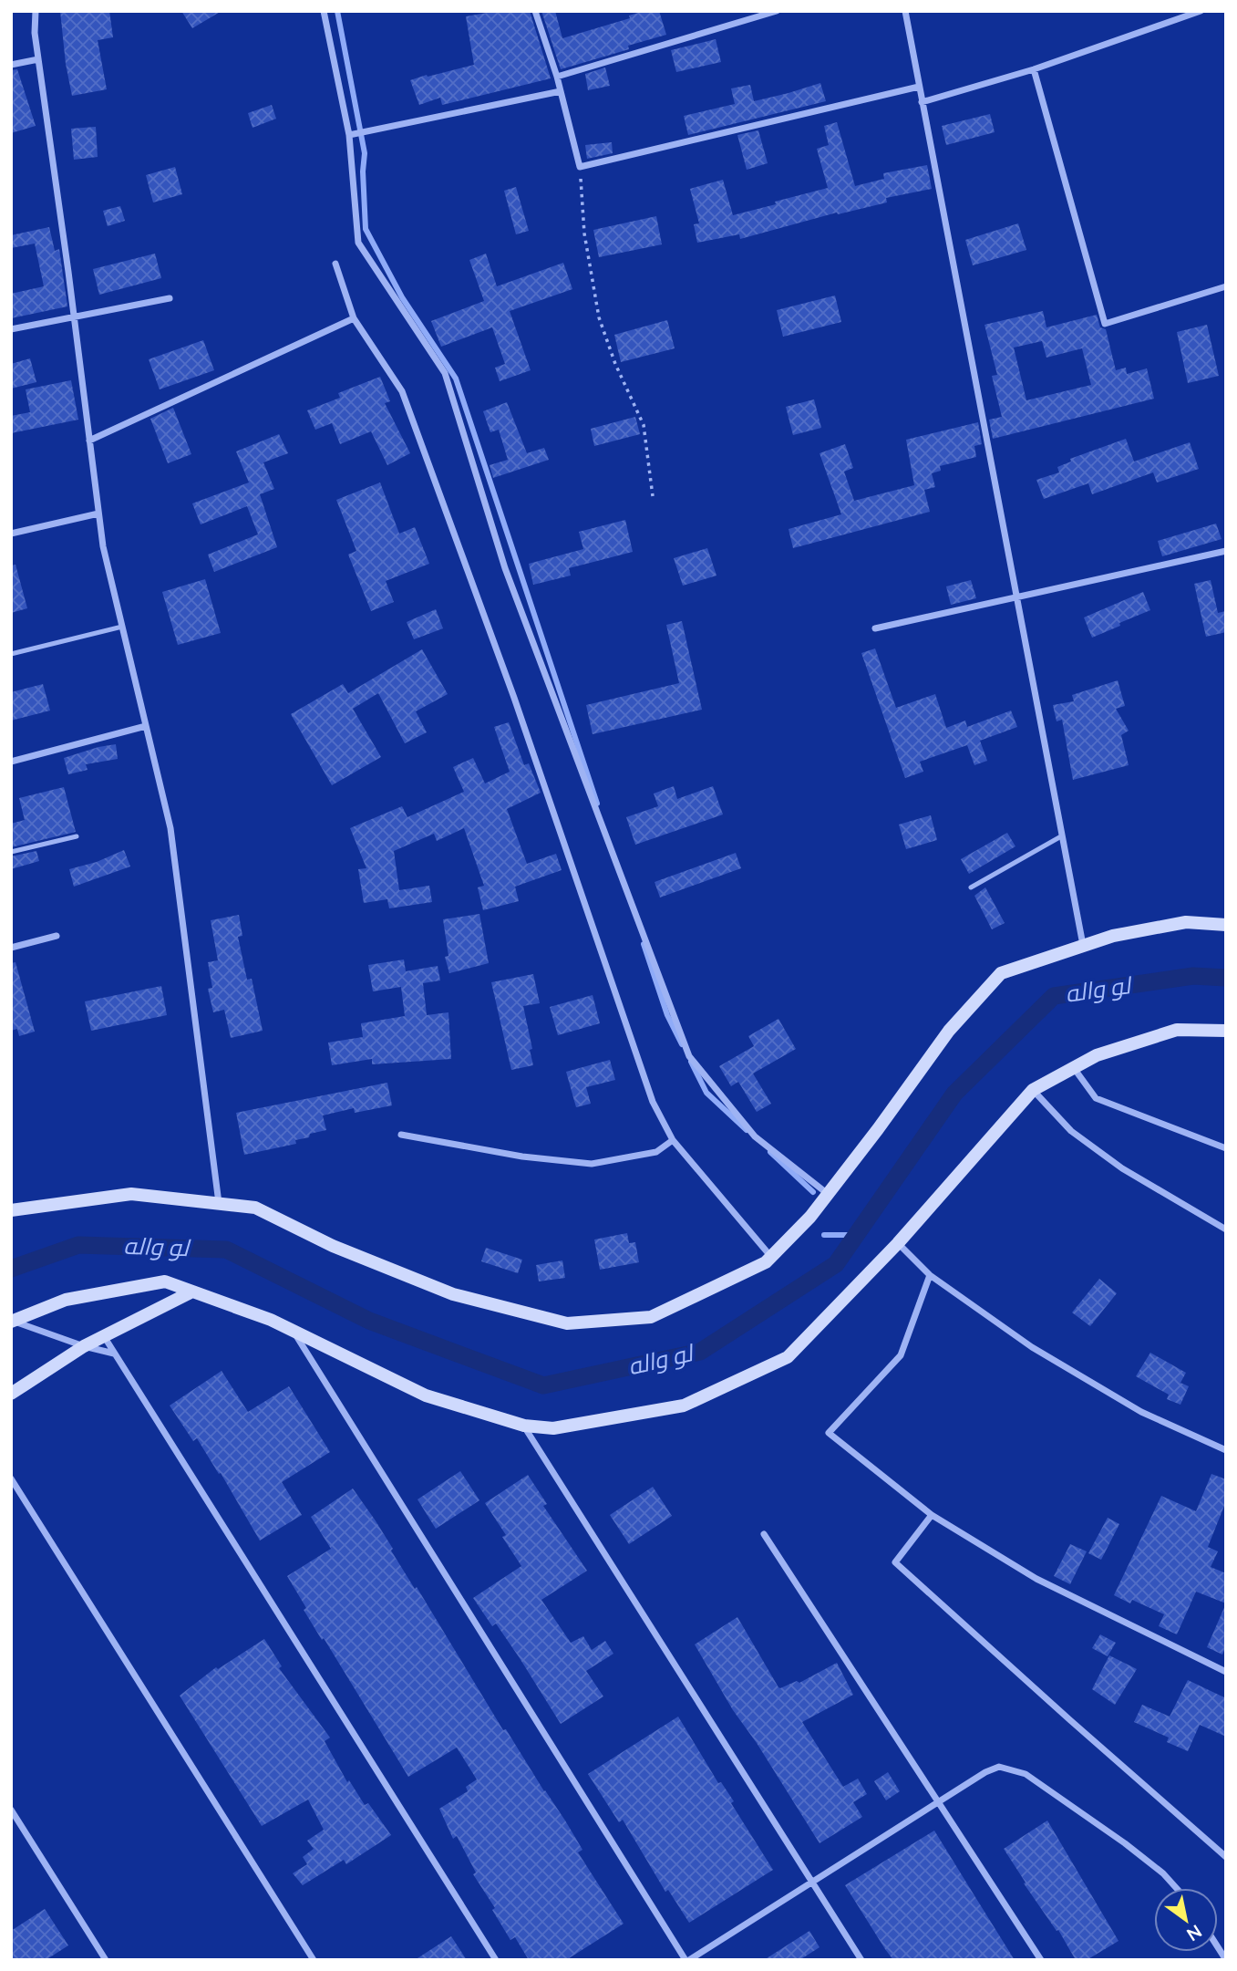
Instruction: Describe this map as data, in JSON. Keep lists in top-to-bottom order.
{
  "water": ["لو واله"],
  "north": "bottom right"
}
